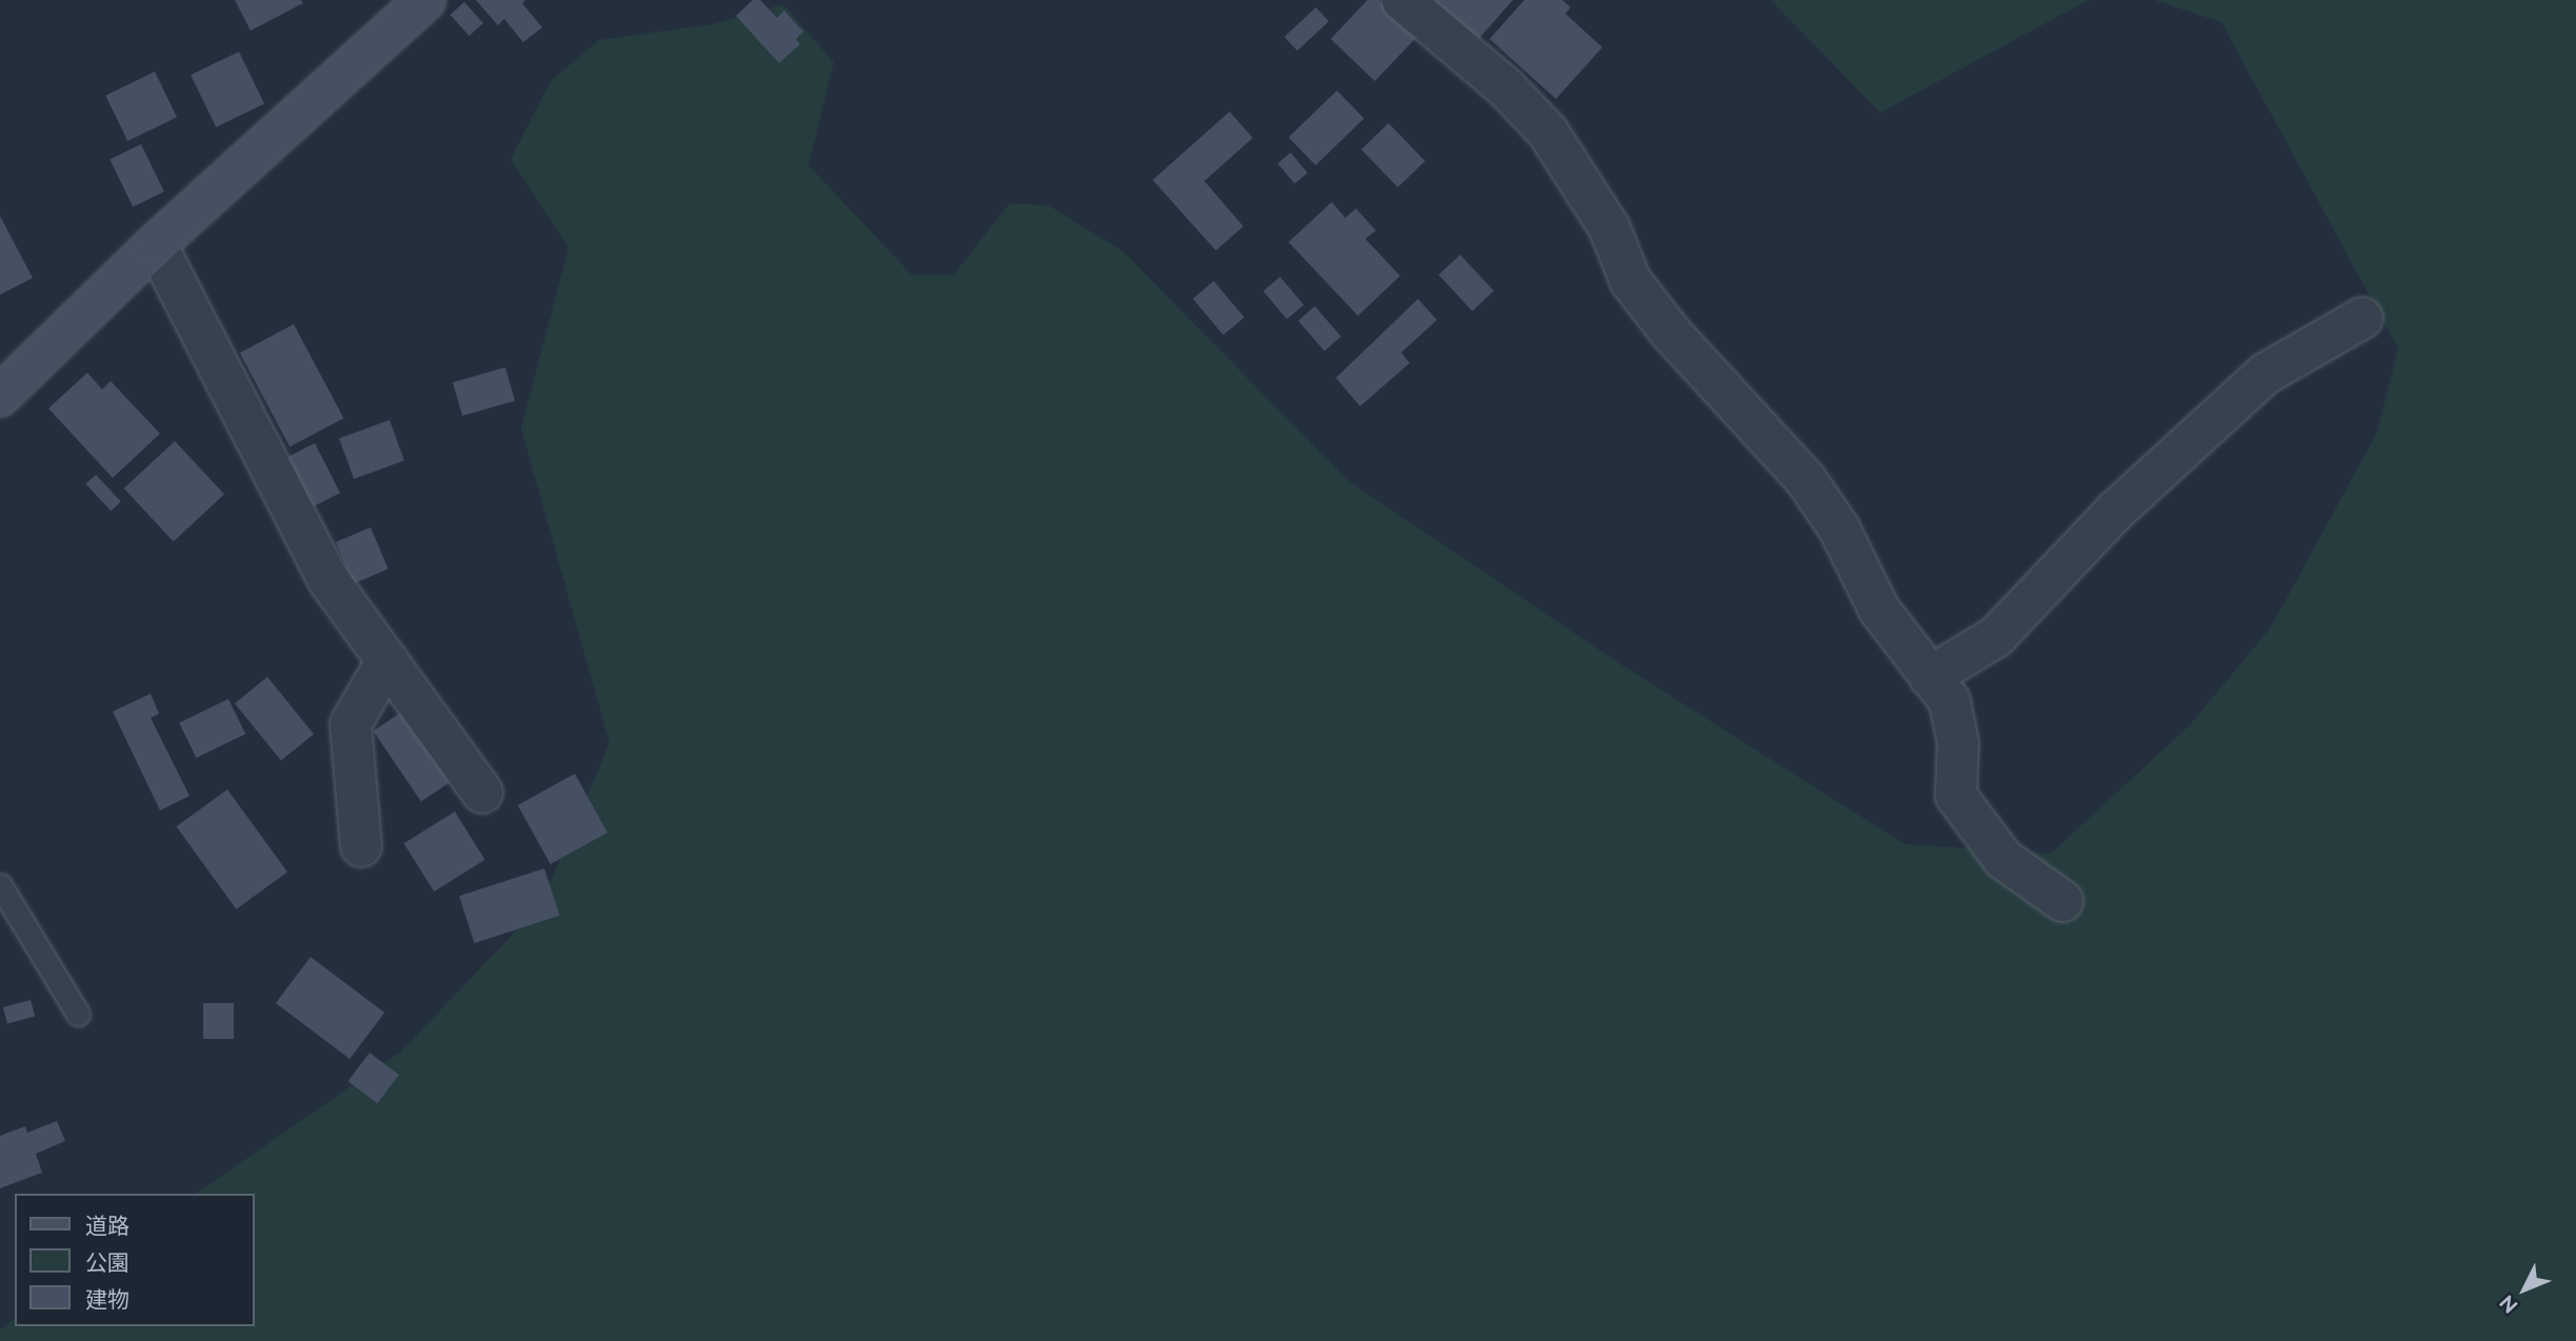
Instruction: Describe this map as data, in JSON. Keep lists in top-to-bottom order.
{
  "legend": ["道路", "公園", "建物"],
  "north": "bottom left"
}
